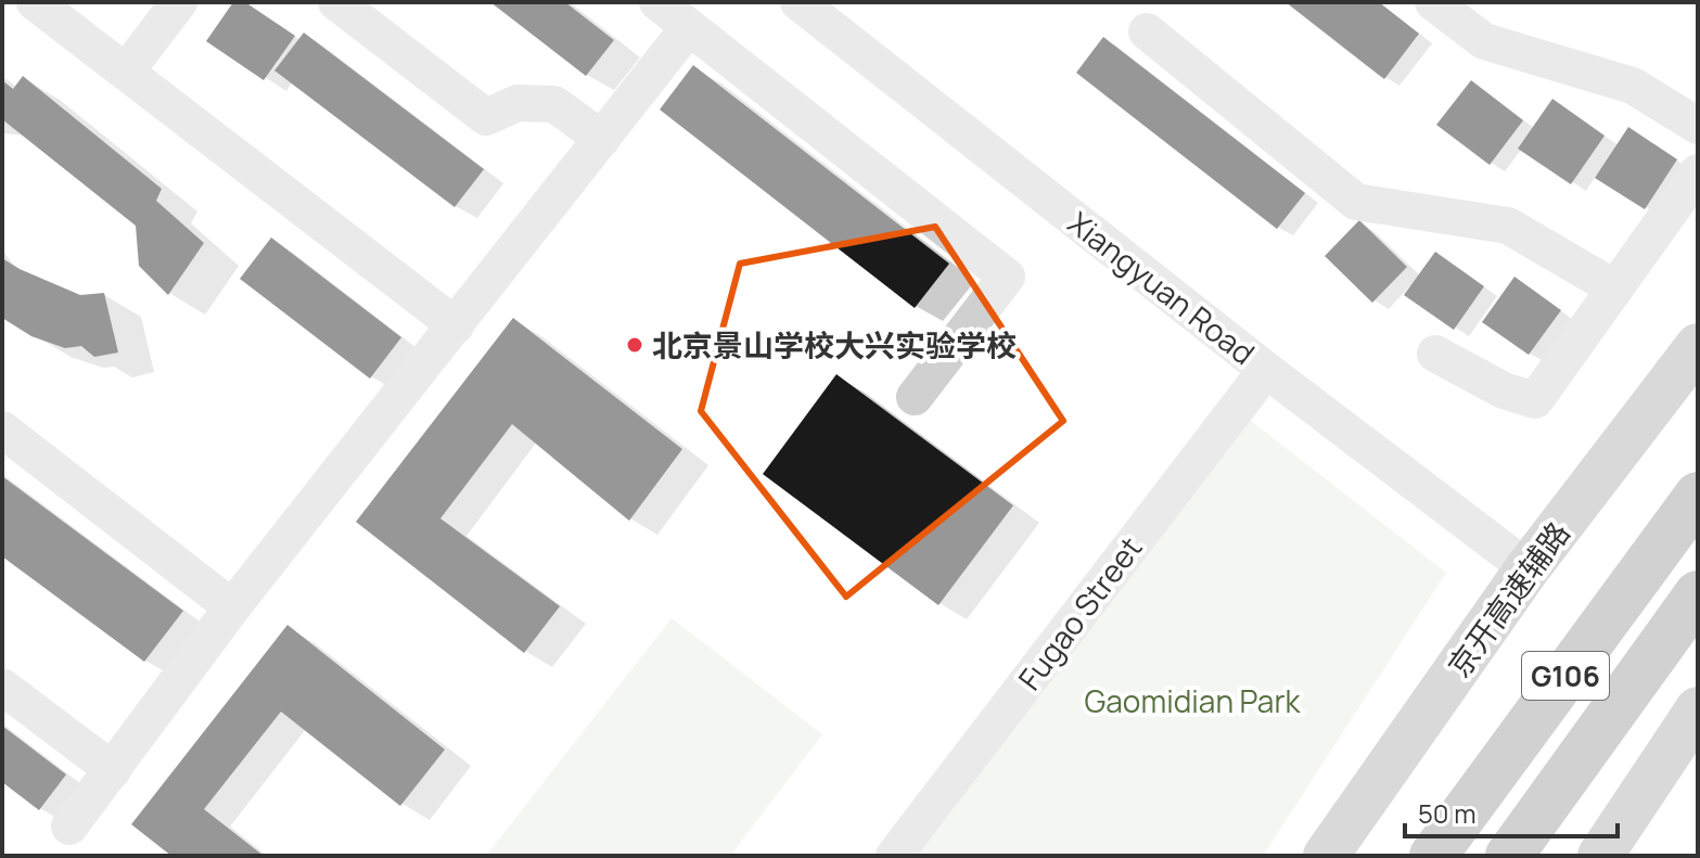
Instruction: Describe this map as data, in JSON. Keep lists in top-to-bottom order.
{
  "streets": {
    "highway": ["G106"],
    "main road": ["京开高速辅路"],
    "street": ["Xiangyuan Road", "Fugao Street"]
  },
  "crossings": [
    ["Xiangyuan Road", "京开高速辅路"],
    ["Xiangyuan Road", "Fugao Street"]
  ],
  "parks": ["Gaomidian Park"],
  "places": ["北京景山学校大兴实验学校"],
  "scale_bar": "50 m"
}
